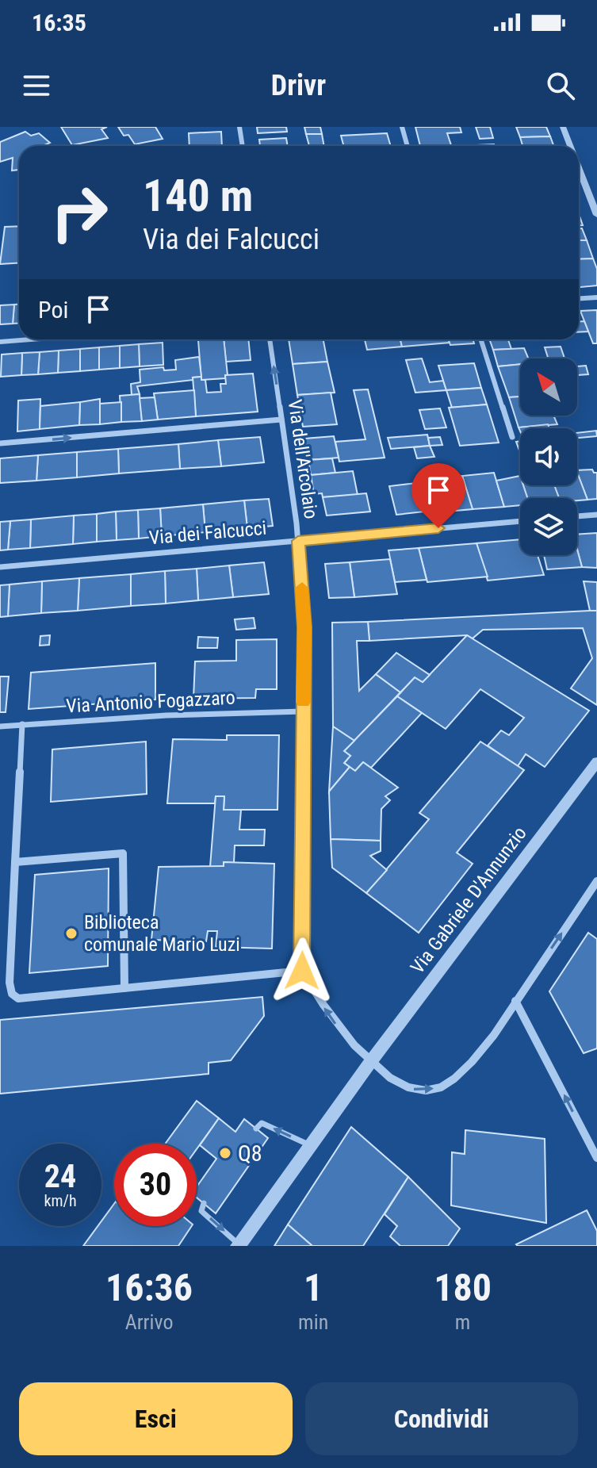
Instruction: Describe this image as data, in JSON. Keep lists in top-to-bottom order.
{
  "streets": {
    "street": [
      "Via dell'Arcolaio",
      "Via dei Falcucci",
      "Via Antonio Fogazzaro",
      "Via Gabriele D'Annunzio"
    ]
  },
  "crossings": [
    ["Via dell'Arcolaio", "Via dei Falcucci"],
    ["Via dell'Arcolaio", "Via Antonio Fogazzaro"]
  ],
  "places": ["Biblioteca comunale Mario Luzi", "Q8"],
  "north": "top left",
  "page": {
    "status": "16:35",
    "header": "Drivr",
    "turn": ["140 m", "Via dei Falcucci"],
    "then": "Poi",
    "speed": "24 km/h",
    "limit": "30",
    "eta": [
      "16:36",
      "Arrivo",
      "1",
      "min",
      "180",
      "m"
    ],
    "buttons": ["Esci", "Condividi"]
  }
}
